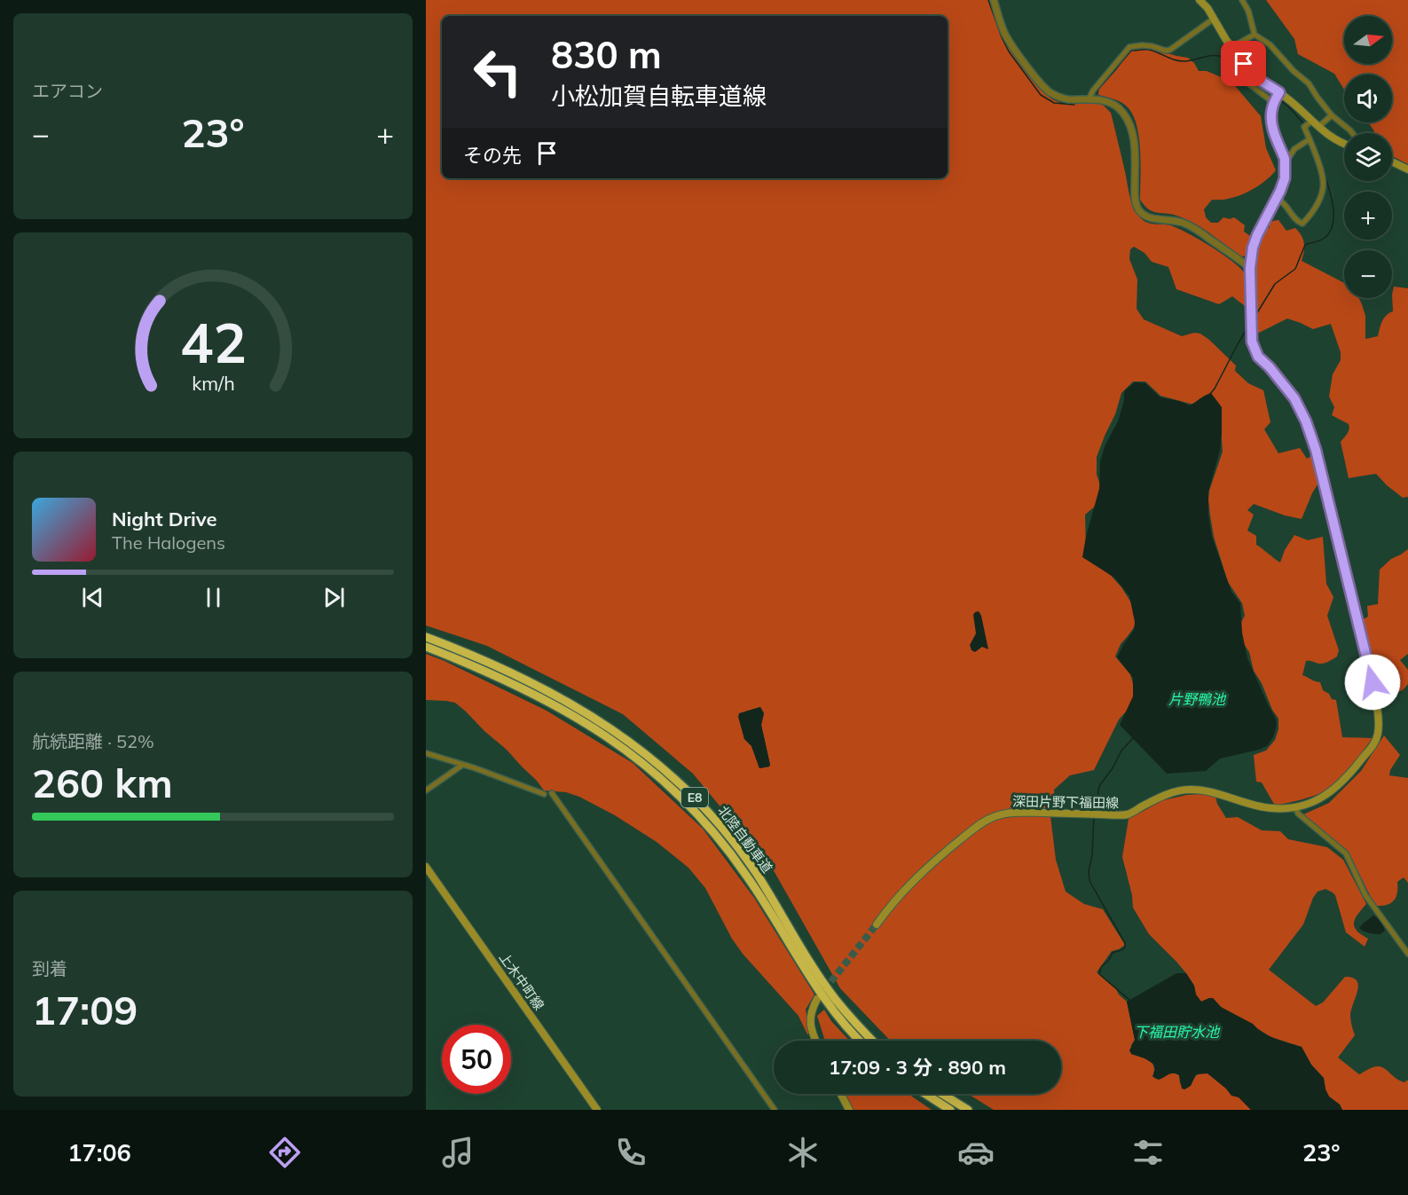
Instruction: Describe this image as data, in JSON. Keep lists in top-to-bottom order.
{
  "streets": {
    "highway": ["E8", "北陸自動車道"],
    "main road": ["深田片野下福田線", "上木中町線"]
  },
  "water": ["片野鴨池", "下福田貯水池"],
  "north": "right",
  "page": {
    "tile": [
      "エアコン",
      ["航続距離 · 52%", "260 km"],
      ["到着", "17:09"]
    ],
    "map_buttons": ["+", "−"],
    "turn": ["830 m", "小松加賀自転車道線"],
    "heat": ["−", "23°", "+"],
    "then": "その先",
    "song": ["Night Drive", "The Halogens"],
    "limit": "50",
    "trip": "17:09 · 3 分 · 890 m",
    "tabs": ["17:06", "23°"],
    "gauge": ["42", "km/h"]
  }
}
